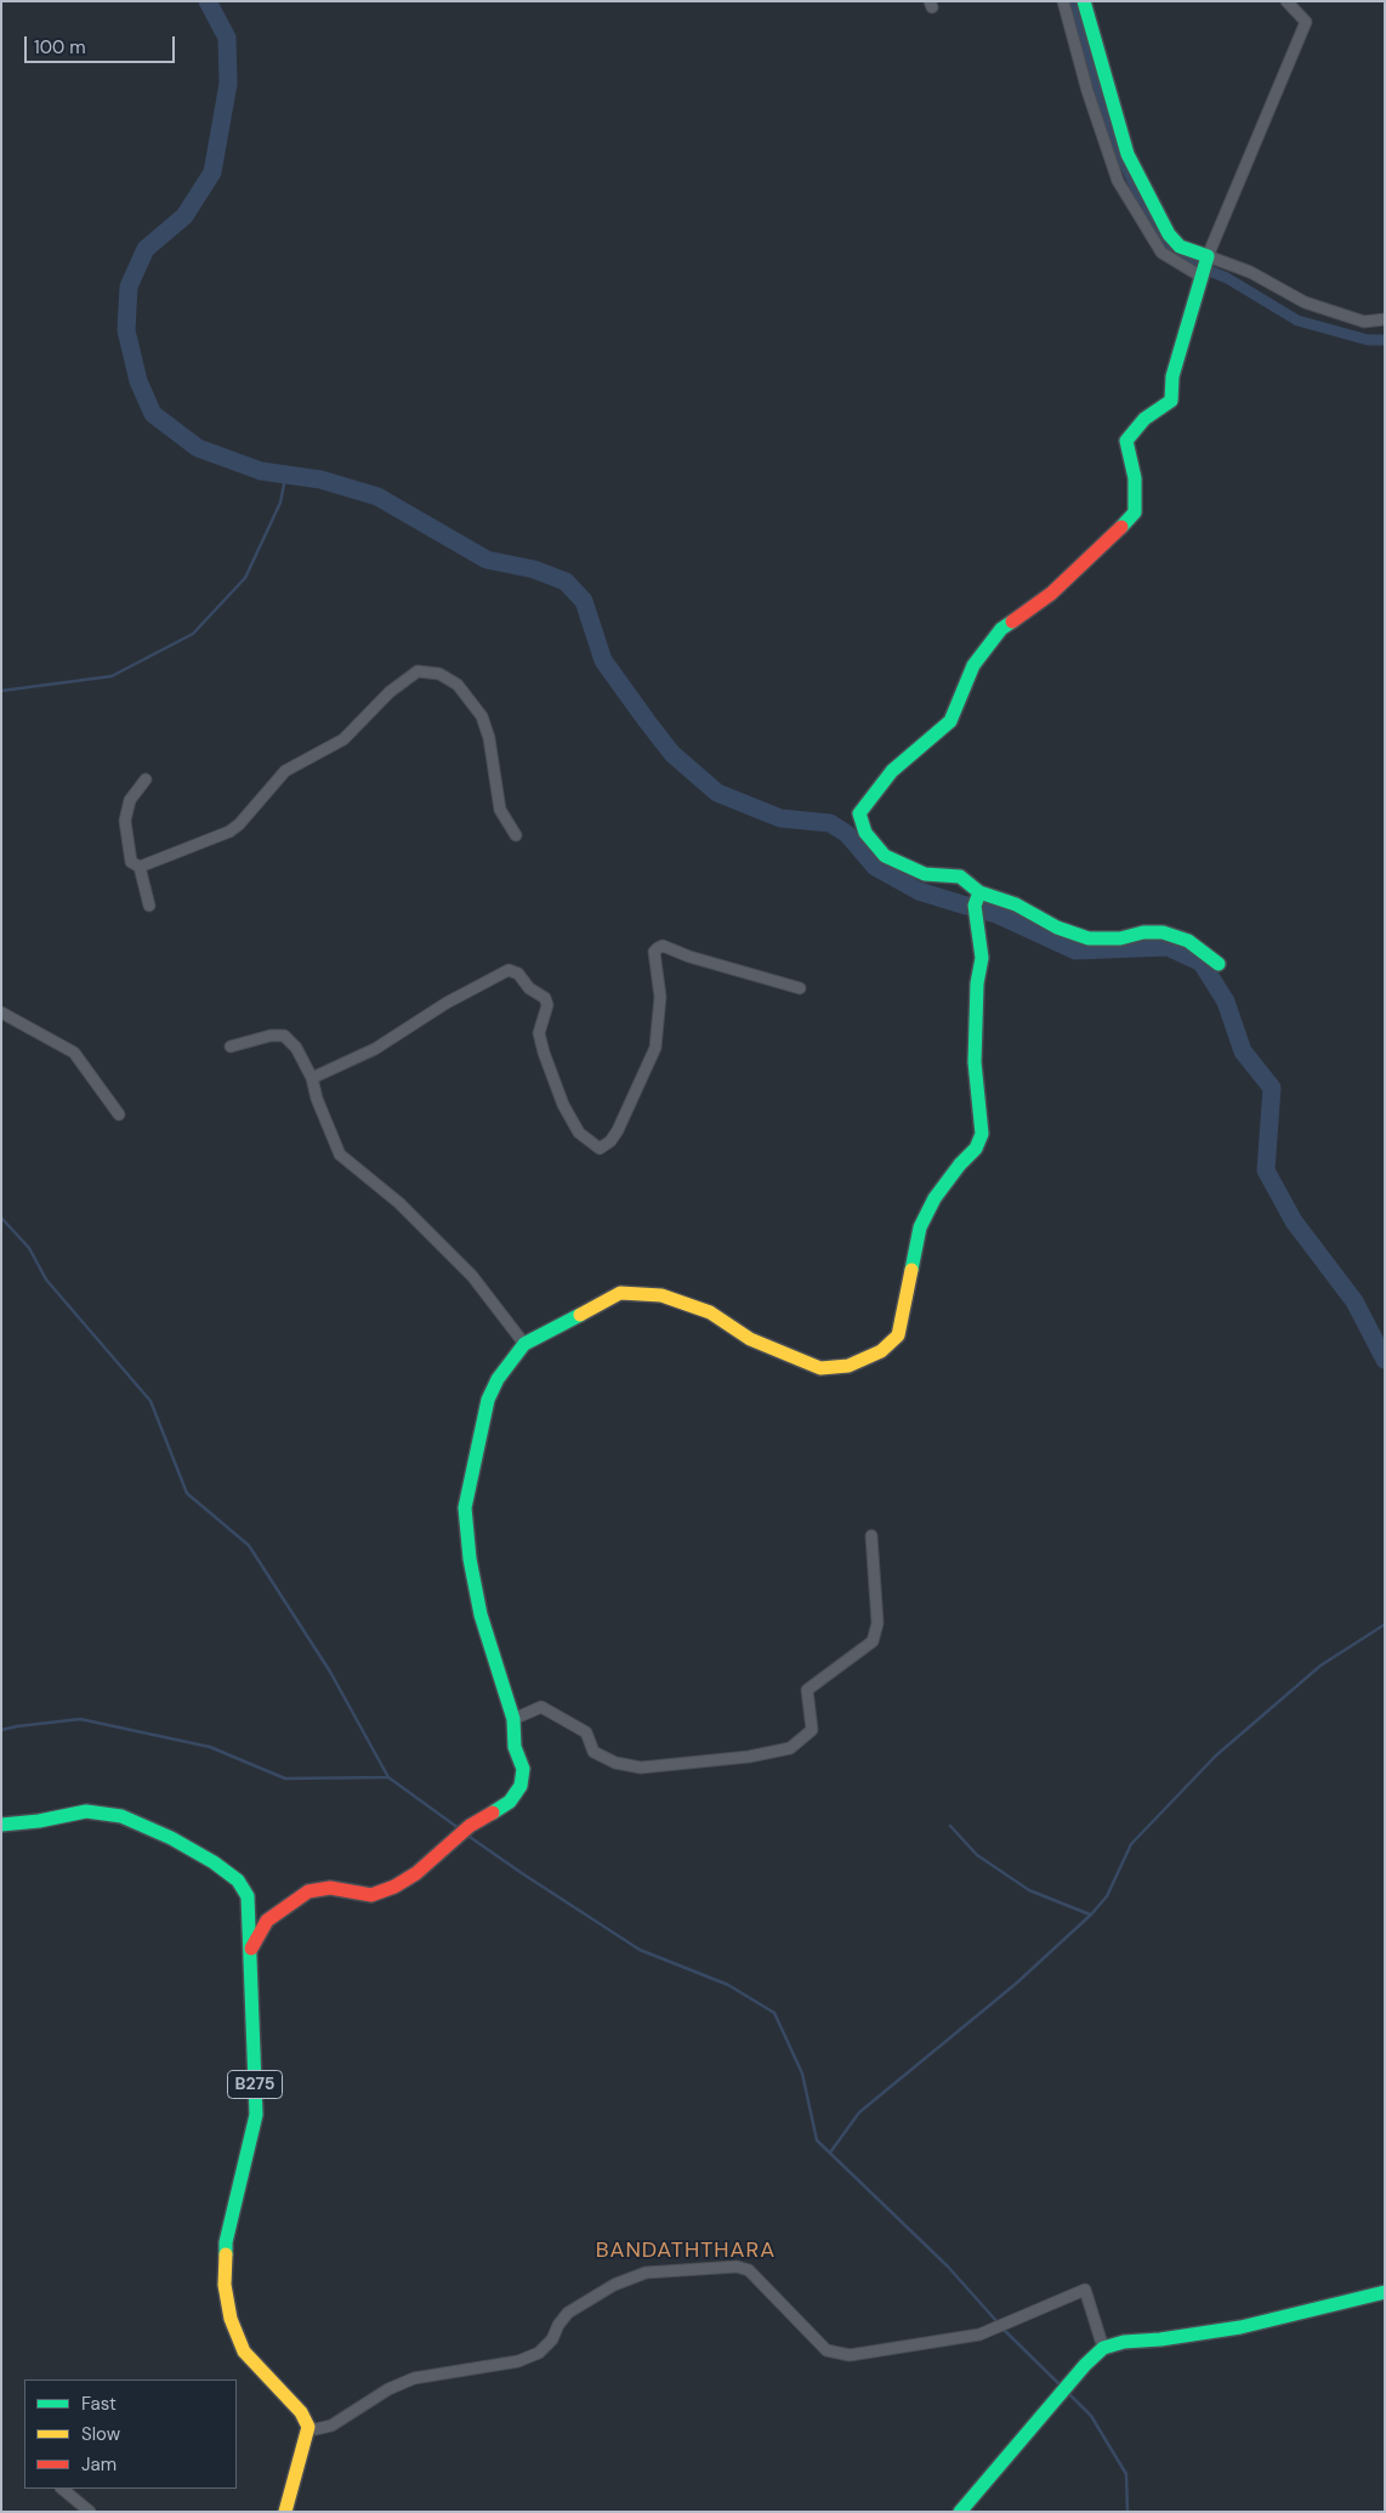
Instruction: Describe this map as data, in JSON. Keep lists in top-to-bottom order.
{
  "streets": {
    "street": ["B275"]
  },
  "districts": ["BANDATHTHARA"],
  "legend": ["Fast", "Slow", "Jam"],
  "scale_bar": "100 m"
}
